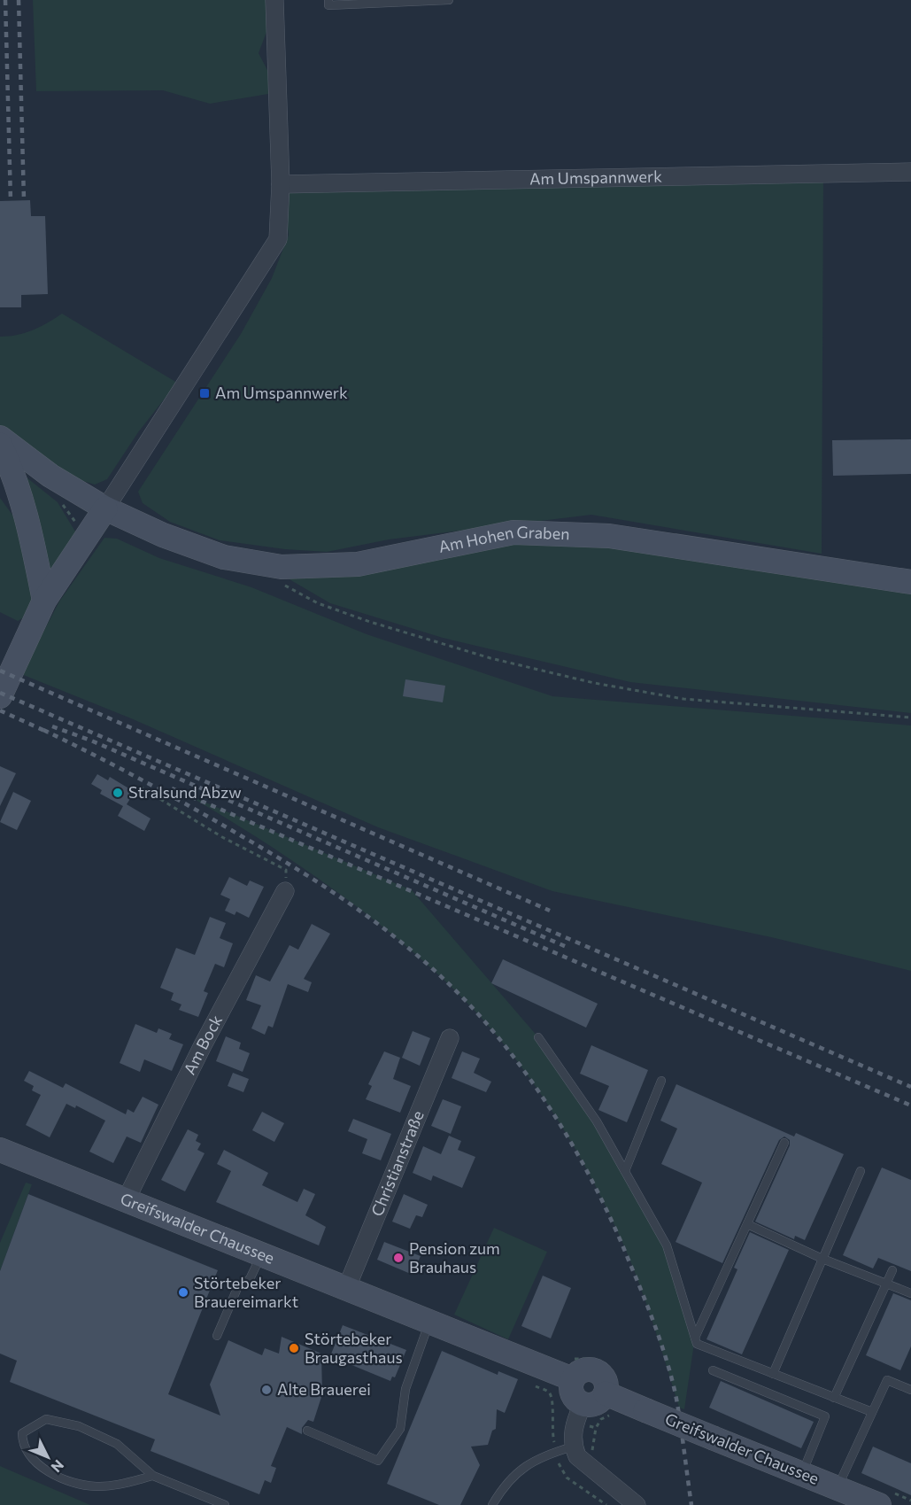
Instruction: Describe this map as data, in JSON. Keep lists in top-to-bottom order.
{
  "streets": {
    "street": [
      "Am Umspannwerk",
      "Am Hohen Graben",
      "Am Bock",
      "Christianstraße",
      "Greifswalder Chaussee"
    ]
  },
  "crossings": [
    ["Am Bock", "Greifswalder Chaussee"],
    ["Christianstraße", "Greifswalder Chaussee"]
  ],
  "places": {
    "transit": ["Am Umspannwerk"],
    "other": [
      "Stralsund Abzw",
      "Pension zum Brauhaus",
      "Störtebeker Brauereimarkt",
      "Störtebeker Braugasthaus",
      "Alte Brauerei"
    ]
  },
  "north": "bottom right"
}
